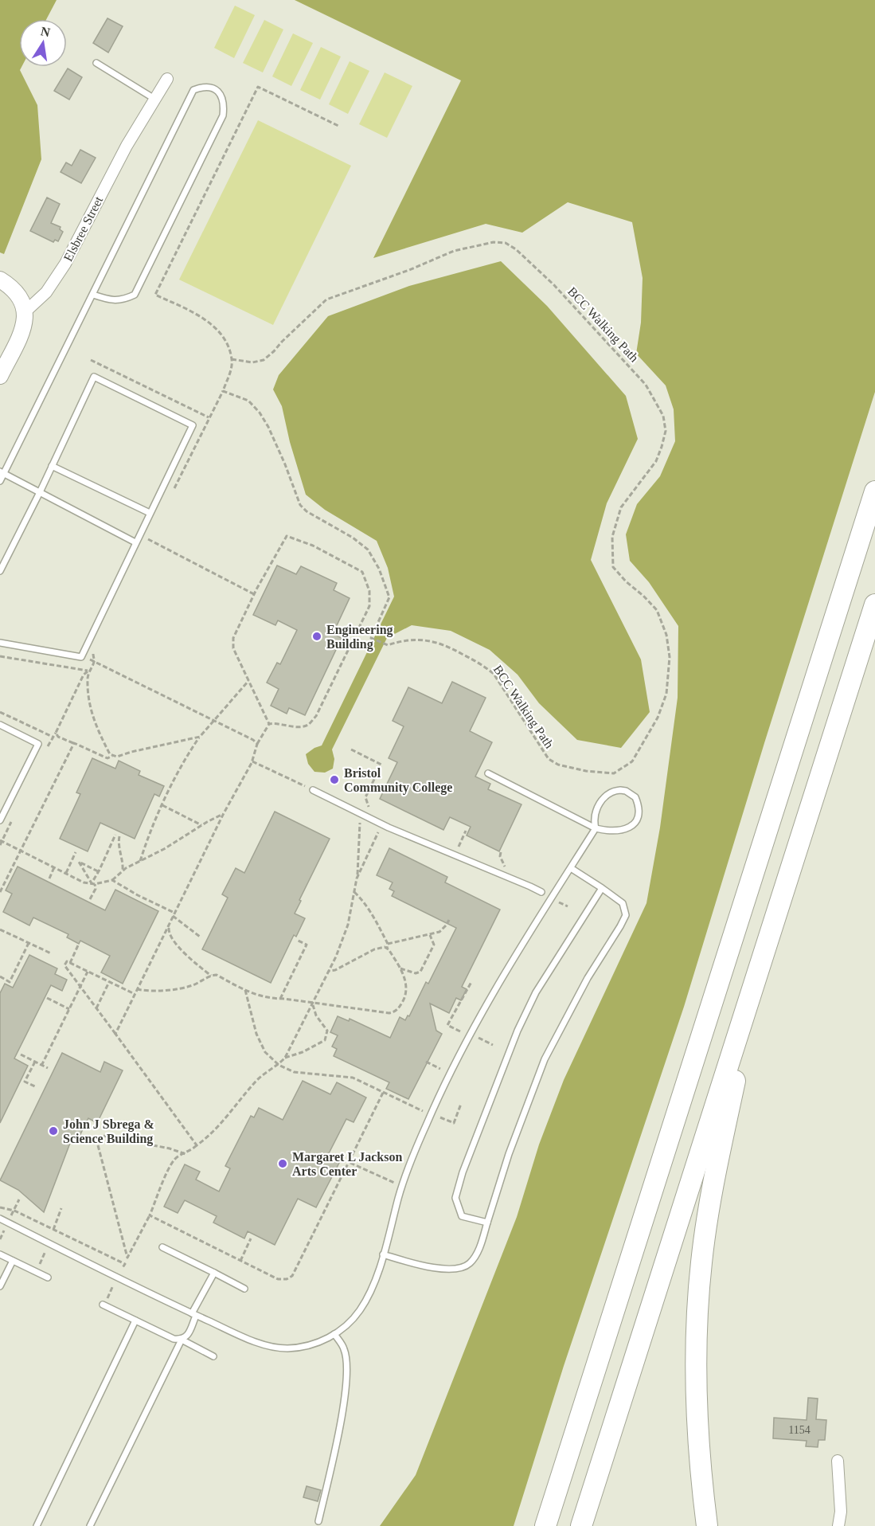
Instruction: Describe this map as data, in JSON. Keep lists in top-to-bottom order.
{
  "streets": {
    "street": ["Elsbree Street"],
    "path": ["BCC Walking Path"]
  },
  "places": [
    "Engineering Building",
    "Bristol Community College",
    "John J Sbrega & Science Building",
    "Margaret L Jackson Arts Center"
  ],
  "house_numbers": ["1154"],
  "north": "top"
}
